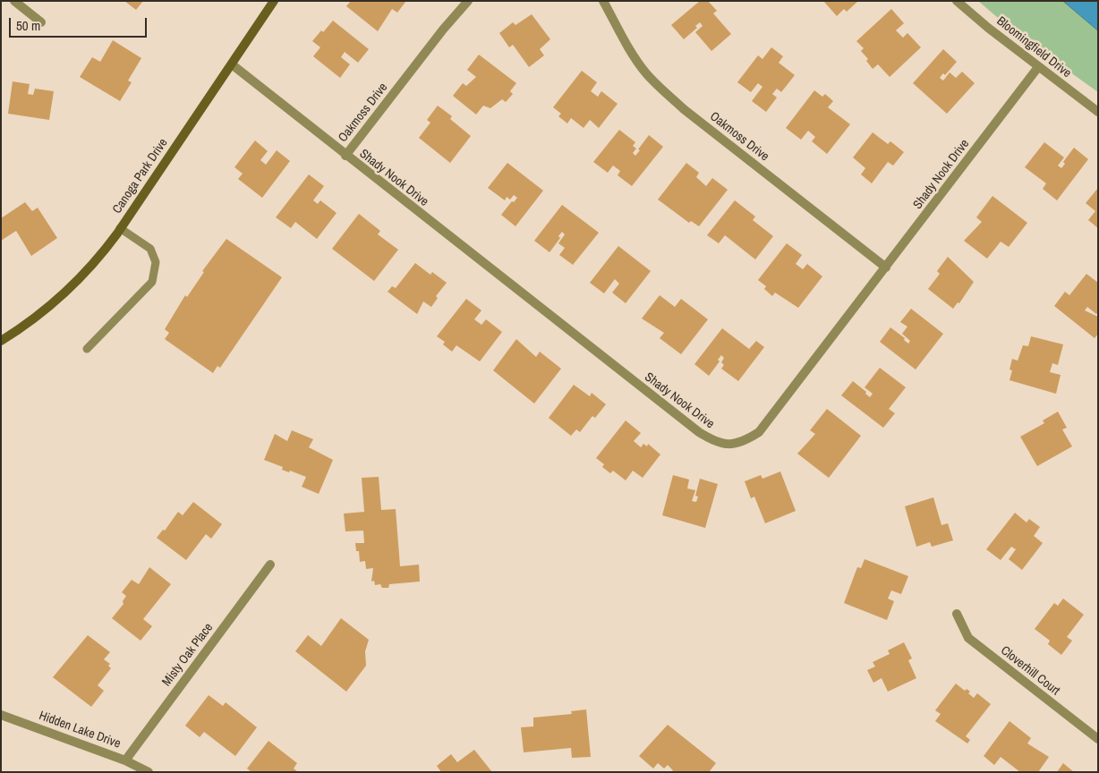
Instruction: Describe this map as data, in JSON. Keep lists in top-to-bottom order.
{
  "streets": {
    "street": [
      "Bloomingfield Drive",
      "Oakmoss Drive",
      "Shady Nook Drive",
      "Canoga Park Drive",
      "Misty Oak Place",
      "Cloverhill Court",
      "Hidden Lake Drive"
    ]
  },
  "crossings": [
    ["Bloomingfield Drive", "Shady Nook Drive"],
    ["Oakmoss Drive", "Shady Nook Drive"],
    ["Shady Nook Drive", "Canoga Park Drive"],
    ["Misty Oak Place", "Hidden Lake Drive"]
  ],
  "scale_bar": "50 m"
}
